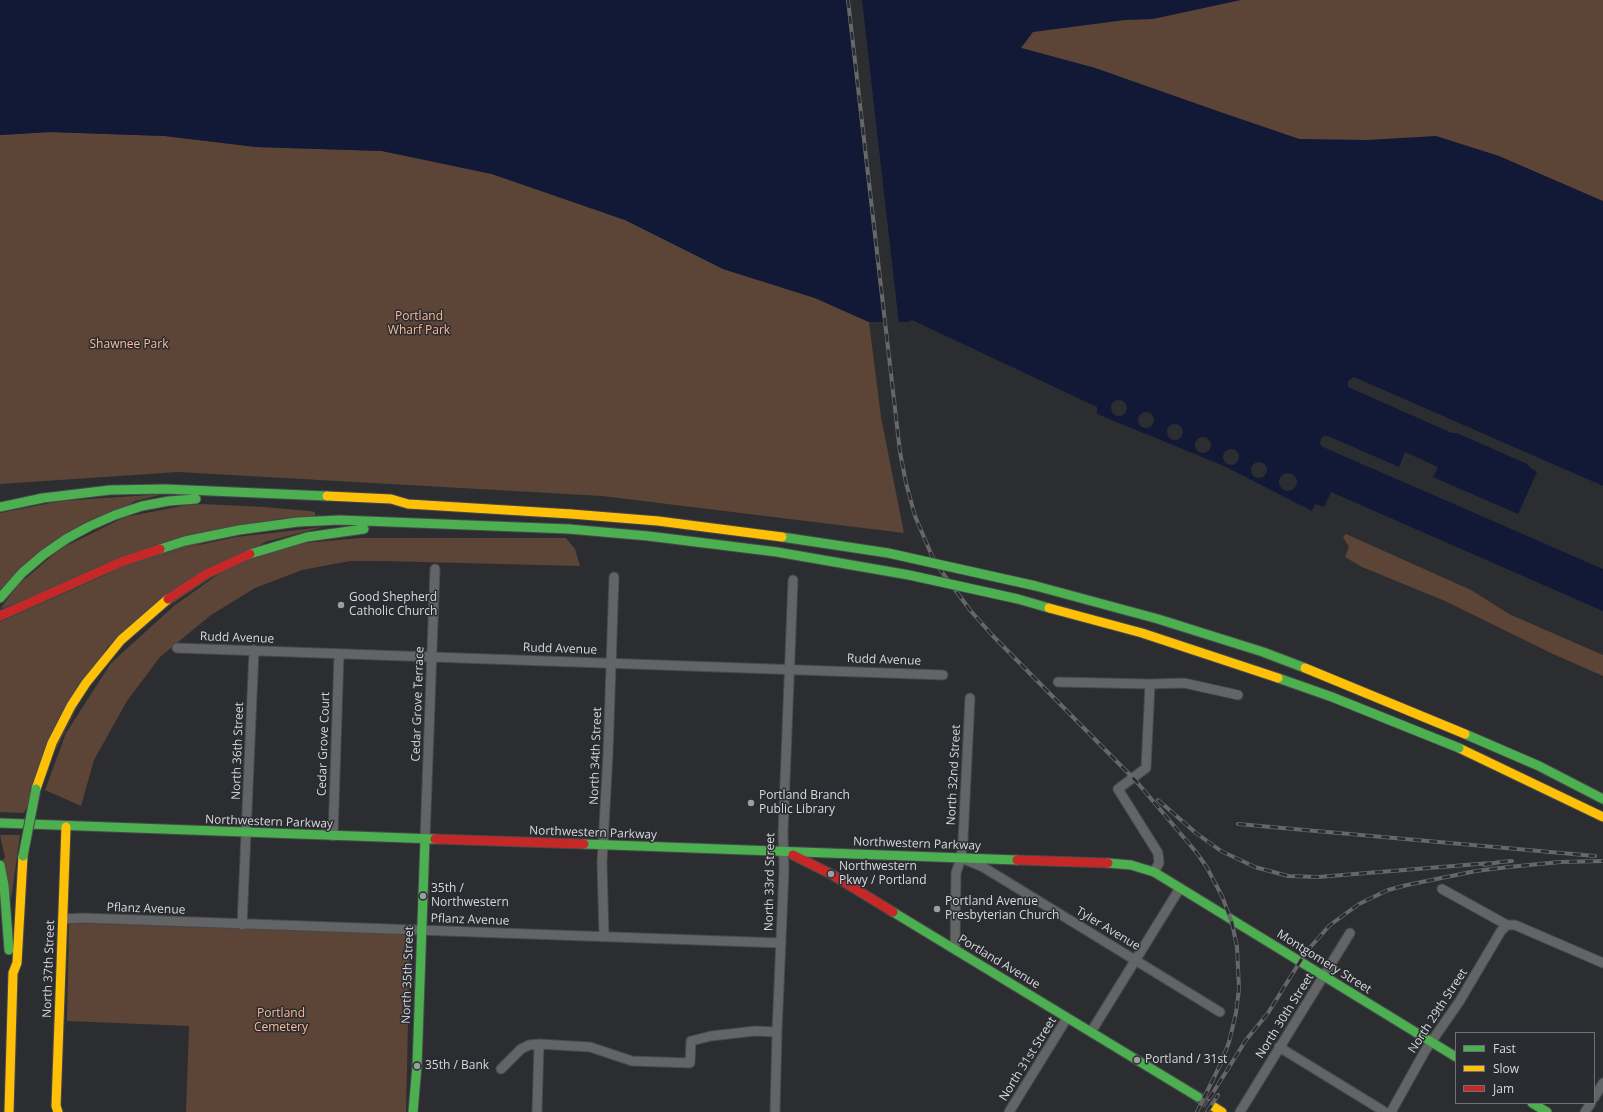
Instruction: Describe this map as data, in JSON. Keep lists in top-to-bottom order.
{
  "streets": {
    "main road": [
      "Northwestern Parkway",
      "Portland Avenue",
      "Montgomery Street",
      "North 37th Street",
      "North 35th Street"
    ],
    "street": [
      "Rudd Avenue",
      "Cedar Grove Terrace",
      "Cedar Grove Court",
      "North 36th Street",
      "North 34th Street",
      "North 32nd Street",
      "North 33rd Street",
      "Pflanz Avenue",
      "Tyler Avenue",
      "North 29th Street",
      "North 30th Street",
      "North 31st Street"
    ]
  },
  "crossings": [
    ["Rudd Avenue", "Cedar Grove Terrace"],
    ["Rudd Avenue", "Cedar Grove Court"],
    ["Rudd Avenue", "North 36th Street"],
    ["Rudd Avenue", "North 34th Street"],
    ["Rudd Avenue", "North 33rd Street"],
    ["Cedar Grove Terrace", "Northwestern Parkway"],
    ["Cedar Grove Terrace", "North 35th Street"],
    ["Cedar Grove Court", "Northwestern Parkway"],
    ["North 36th Street", "Northwestern Parkway"],
    ["North 36th Street", "Pflanz Avenue"],
    ["North 34th Street", "Northwestern Parkway"],
    ["North 34th Street", "Pflanz Avenue"],
    ["North 32nd Street", "Northwestern Parkway"],
    ["North 32nd Street", "Tyler Avenue"],
    ["North 32nd Street", "Portland Avenue"],
    ["Northwestern Parkway", "North 33rd Street"],
    ["Northwestern Parkway", "Tyler Avenue"],
    ["Northwestern Parkway", "Portland Avenue"],
    ["Northwestern Parkway", "Montgomery Street"],
    ["Northwestern Parkway", "North 37th Street"],
    ["Northwestern Parkway", "North 35th Street"],
    ["North 33rd Street", "Pflanz Avenue"],
    ["North 33rd Street", "Portland Avenue"],
    ["Pflanz Avenue", "North 37th Street"],
    ["Pflanz Avenue", "North 35th Street"],
    ["Portland Avenue", "North 31st Street"],
    ["Montgomery Street", "North 29th Street"],
    ["Montgomery Street", "North 30th Street"]
  ],
  "parks": ["Portland Wharf Park", "Shawnee Park", "Portland Cemetery"],
  "places": [
    "Good Shepherd Catholic Church",
    "Portland Branch Public Library",
    "Northwestern Pkwy / Portland",
    "35th / Northwestern",
    "Portland Avenue Presbyterian Church",
    "Portland / 31st",
    "35th / Bank"
  ],
  "legend": ["Fast", "Slow", "Jam"]
}
